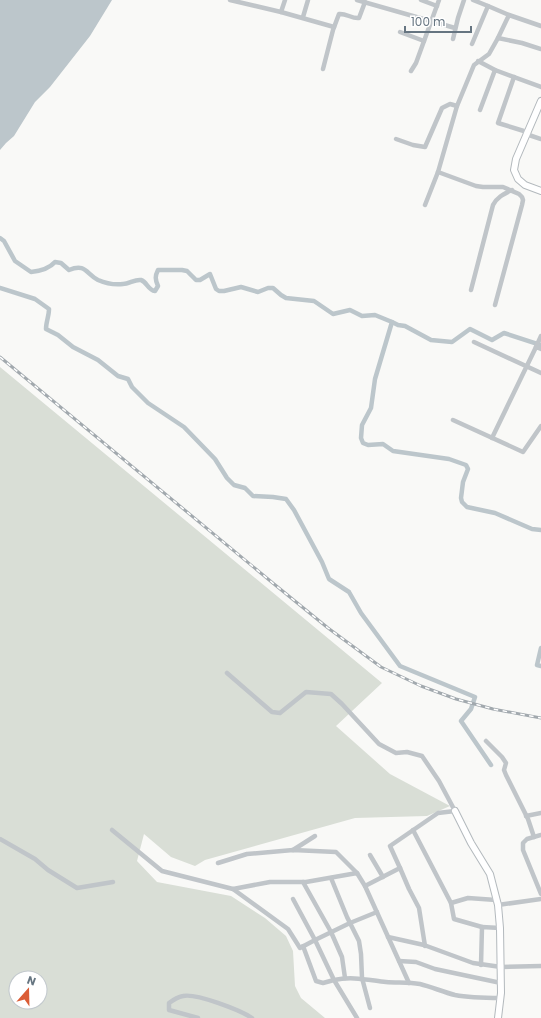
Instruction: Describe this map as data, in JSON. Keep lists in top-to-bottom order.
{
  "scale_bar": "100 m",
  "north": "top"
}
